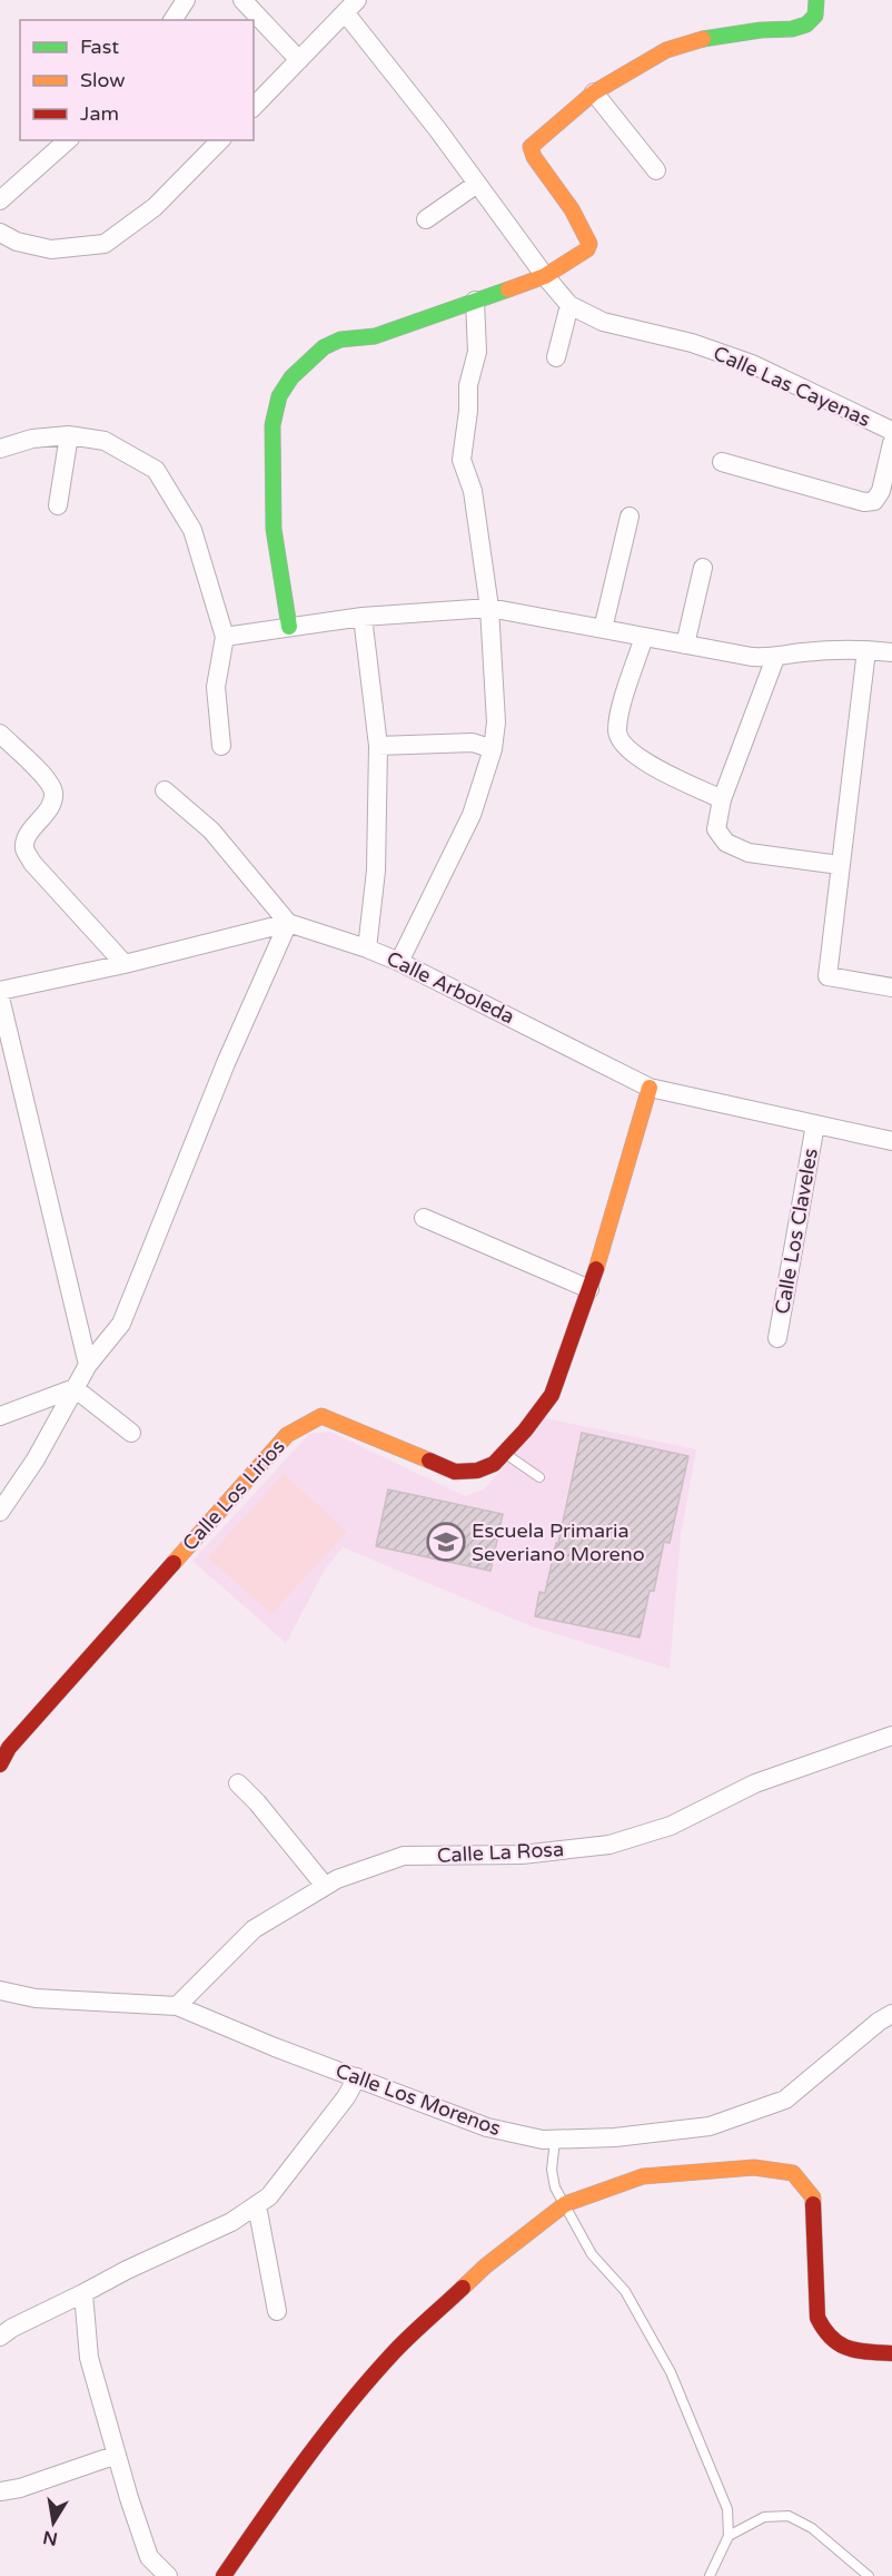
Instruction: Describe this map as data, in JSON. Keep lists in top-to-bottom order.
{
  "streets": {
    "street": [
      "Calle Las Cayenas",
      "Calle Arboleda",
      "Calle Los Claveles",
      "Calle Los Lirios",
      "Calle La Rosa",
      "Calle Los Morenos"
    ]
  },
  "crossings": [
    ["Calle Arboleda", "Calle Los Claveles"],
    ["Calle Arboleda", "Calle Los Lirios"],
    ["Calle La Rosa", "Calle Los Morenos"]
  ],
  "places": {
    "school or university": ["Escuela Primaria Severiano Moreno"]
  },
  "legend": ["Fast", "Slow", "Jam"],
  "north": "bottom"
}
